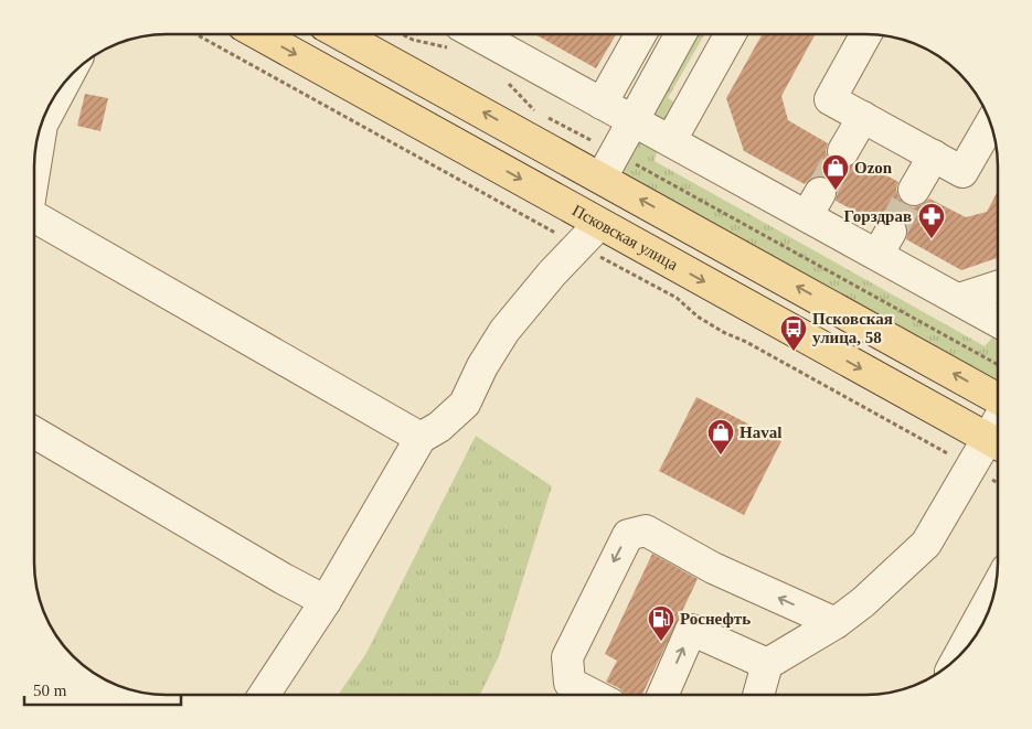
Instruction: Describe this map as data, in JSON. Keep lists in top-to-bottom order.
{
  "streets": {
    "main road": ["Псковская улица"]
  },
  "places": {
    "shop": ["Ozon", "Haval"],
    "pharmacy": ["Горздрав"],
    "bus stop": ["Псковская улица, 58"],
    "fuel station": ["Роснефть"]
  },
  "scale_bar": "50 m"
}
